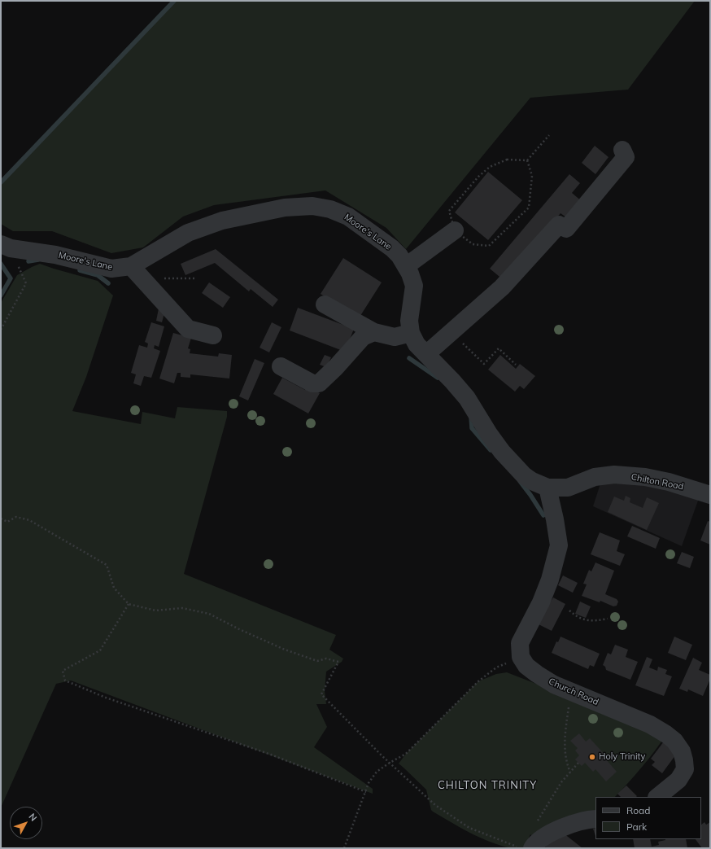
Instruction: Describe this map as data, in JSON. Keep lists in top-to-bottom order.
{
  "streets": {
    "street": ["Moore's Lane", "Chilton Road", "Church Road"]
  },
  "crossings": [
    ["Moore's Lane", "Chilton Road"]
  ],
  "districts": ["CHILTON TRINITY"],
  "places": ["Holy Trinity"],
  "legend": ["Road", "Park"],
  "north": "top right"
}
